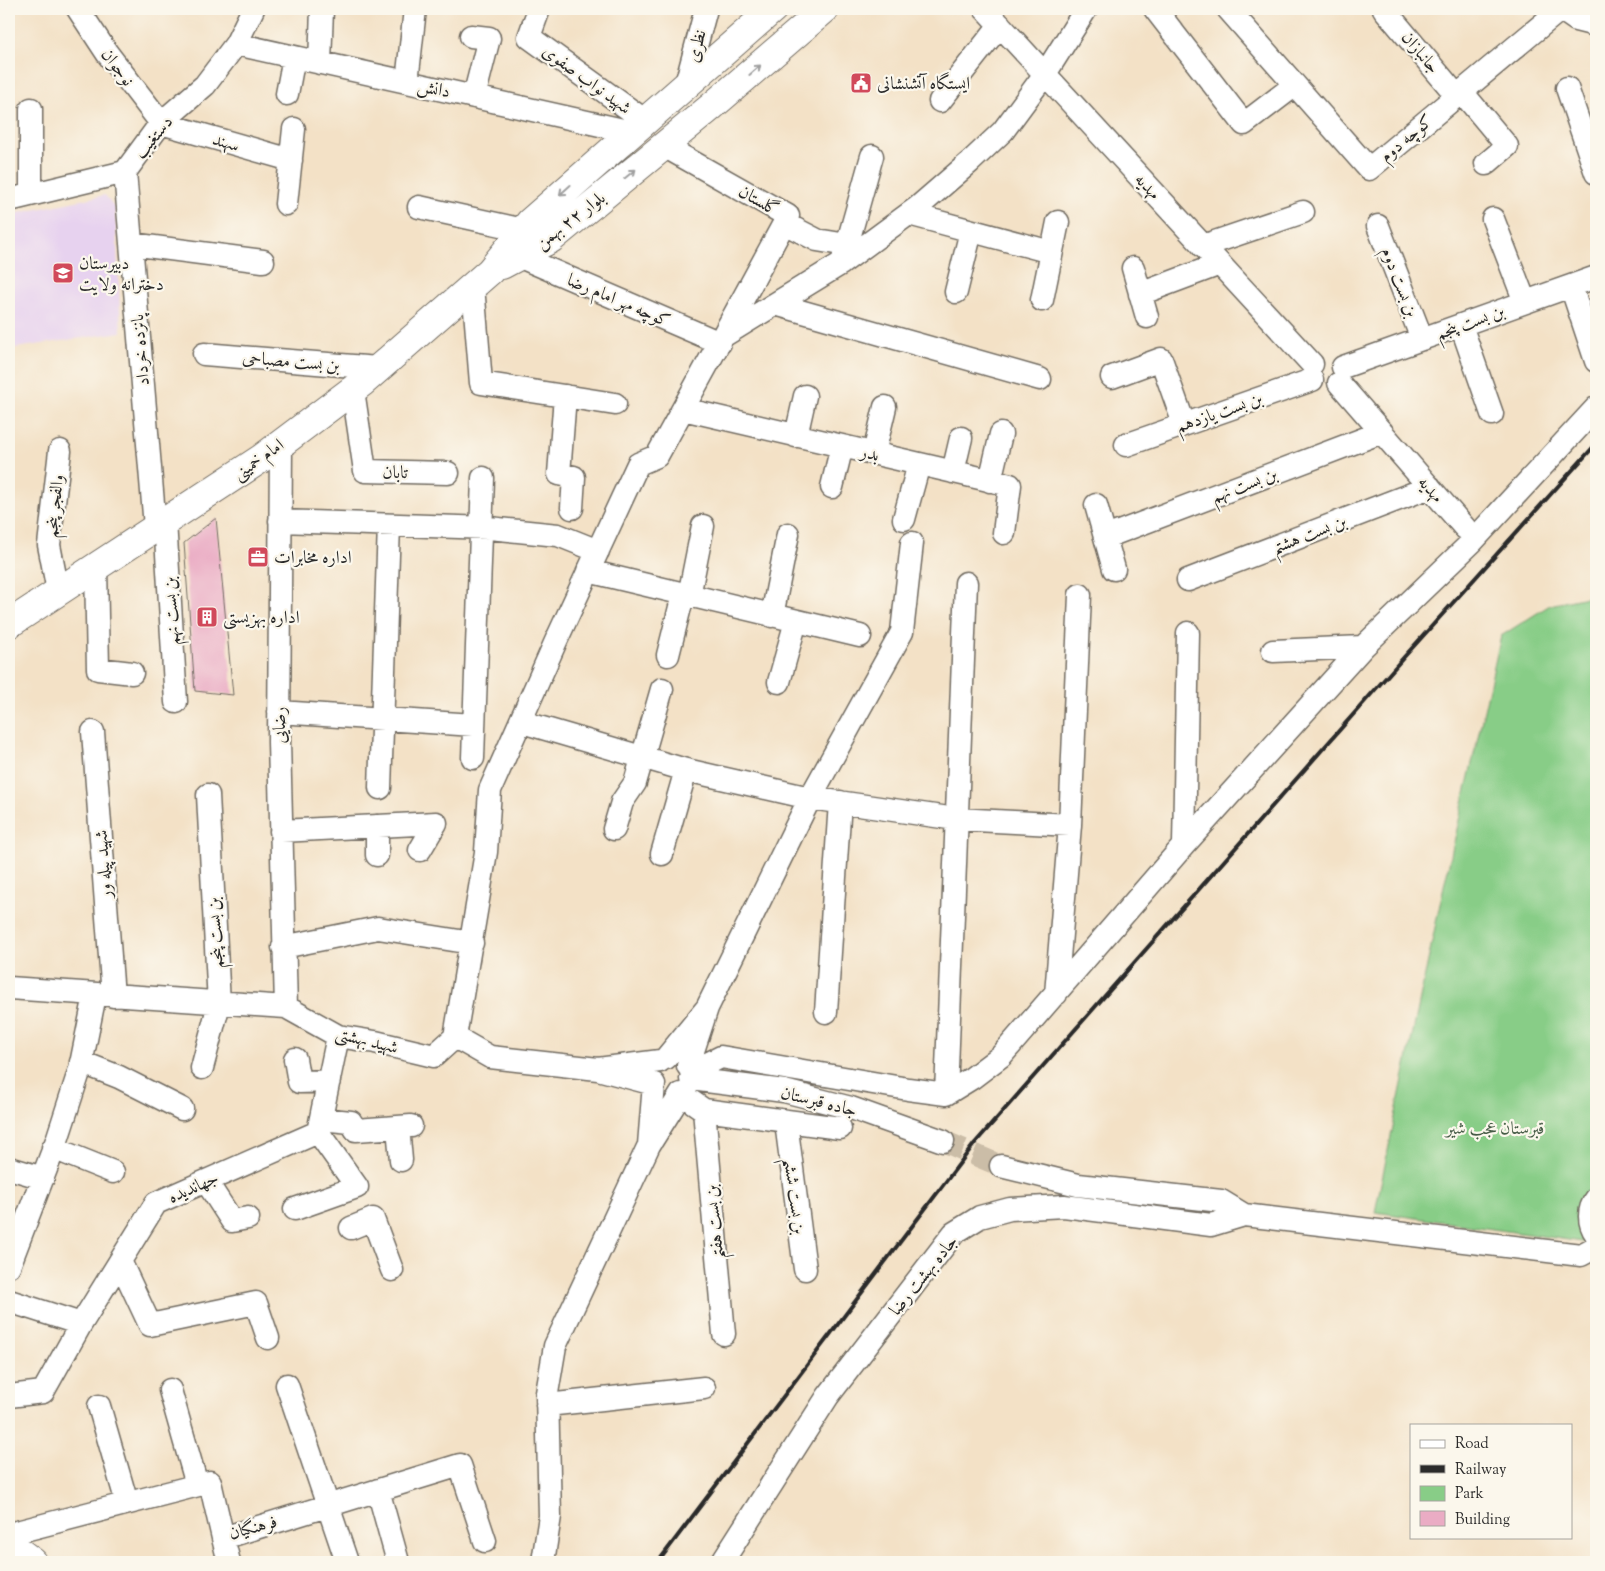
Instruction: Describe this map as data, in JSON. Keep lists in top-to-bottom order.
{
  "streets": {
    "main road": ["بلوار ۲۲ بهمن", "امام خمینی"],
    "street": [
      "نظری",
      "جانبازان",
      "نوجوان",
      "شهید نواب صفوی",
      "دانش",
      "دستغیب",
      "کوچه دوم",
      "سهند",
      "مهدیه",
      "گلستان",
      "بن بست دوم",
      "کوچه مهر امام رضا",
      "بن بست پنجم",
      "پانزده خرداد",
      "بن بست مصباحی",
      "بن بست یازدهم",
      "بدر",
      "تابان",
      "بن بست نهم",
      "والفجر پنجم",
      "بن بست هشتم",
      "رضایی",
      "شهید پیله ور",
      "شهید بهشتی",
      "جاده قبرستان",
      "جهاندیده",
      "بن بست ششم",
      "بن بست هفتم",
      "جاده بهشت رضا",
      "فرهنگیان"
    ]
  },
  "crossings": [
    ["نظری", "بلوار ۲۲ بهمن"],
    ["جانبازان", "کوچه دوم"],
    ["نوجوان", "دستغیب"],
    ["نوجوان", "سهند"],
    ["شهید نواب صفوی", "دانش"],
    ["شهید نواب صفوی", "بلوار ۲۲ بهمن"],
    ["دانش", "دستغیب"],
    ["دانش", "بلوار ۲۲ بهمن"],
    ["دستغیب", "سهند"],
    ["دستغیب", "پانزده خرداد"],
    ["مهدیه", "بن بست پنجم"],
    ["مهدیه", "بن بست یازدهم"],
    ["مهدیه", "بن بست نهم"],
    ["مهدیه", "بن بست هشتم"],
    ["گلستان", "بلوار ۲۲ بهمن"],
    ["گلستان", "کوچه مهر امام رضا"],
    ["گلستان", "بدر"],
    ["گلستان", "شهید بهشتی"],
    ["بلوار ۲۲ بهمن", "کوچه مهر امام رضا"],
    ["بلوار ۲۲ بهمن", "امام خمینی"],
    ["بن بست دوم", "بن بست پنجم"],
    ["بن بست پنجم", "بن بست یازدهم"],
    ["بن بست پنجم", "شهید بهشتی"],
    ["پانزده خرداد", "امام خمینی"],
    ["پانزده خرداد", "بن بست نهم"],
    ["بن بست مصباحی", "امام خمینی"],
    ["امام خمینی", "تابان"],
    ["امام خمینی", "بن بست نهم"],
    ["امام خمینی", "والفجر پنجم"],
    ["امام خمینی", "رضایی"],
    ["رضایی", "شهید بهشتی"],
    ["شهید پیله ور", "شهید بهشتی"]
  ],
  "parks": ["قبرستان عجب شیر"],
  "places": {
    "public building": ["ایستگاه آتشنشانی"],
    "school or university": ["دبیرستان دخترانه ولایت"],
    "office": ["اداره مخابرات"],
    "building": ["اداره بهزیستی"]
  },
  "legend": [
    "Road",
    "Railway",
    "Park",
    "Building"
  ]
}
